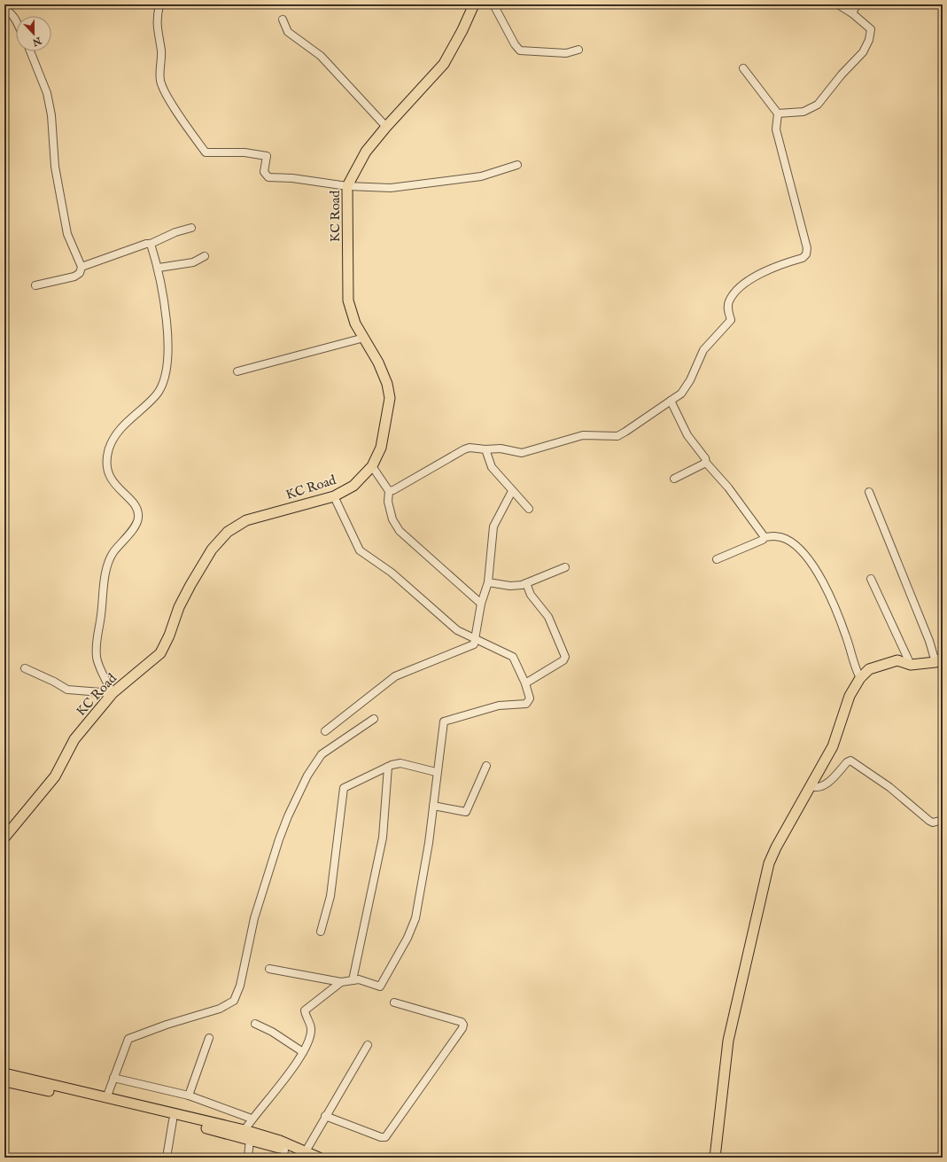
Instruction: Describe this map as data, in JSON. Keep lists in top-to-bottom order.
{
  "streets": {
    "main road": ["KC Road"]
  },
  "north": "bottom"
}
